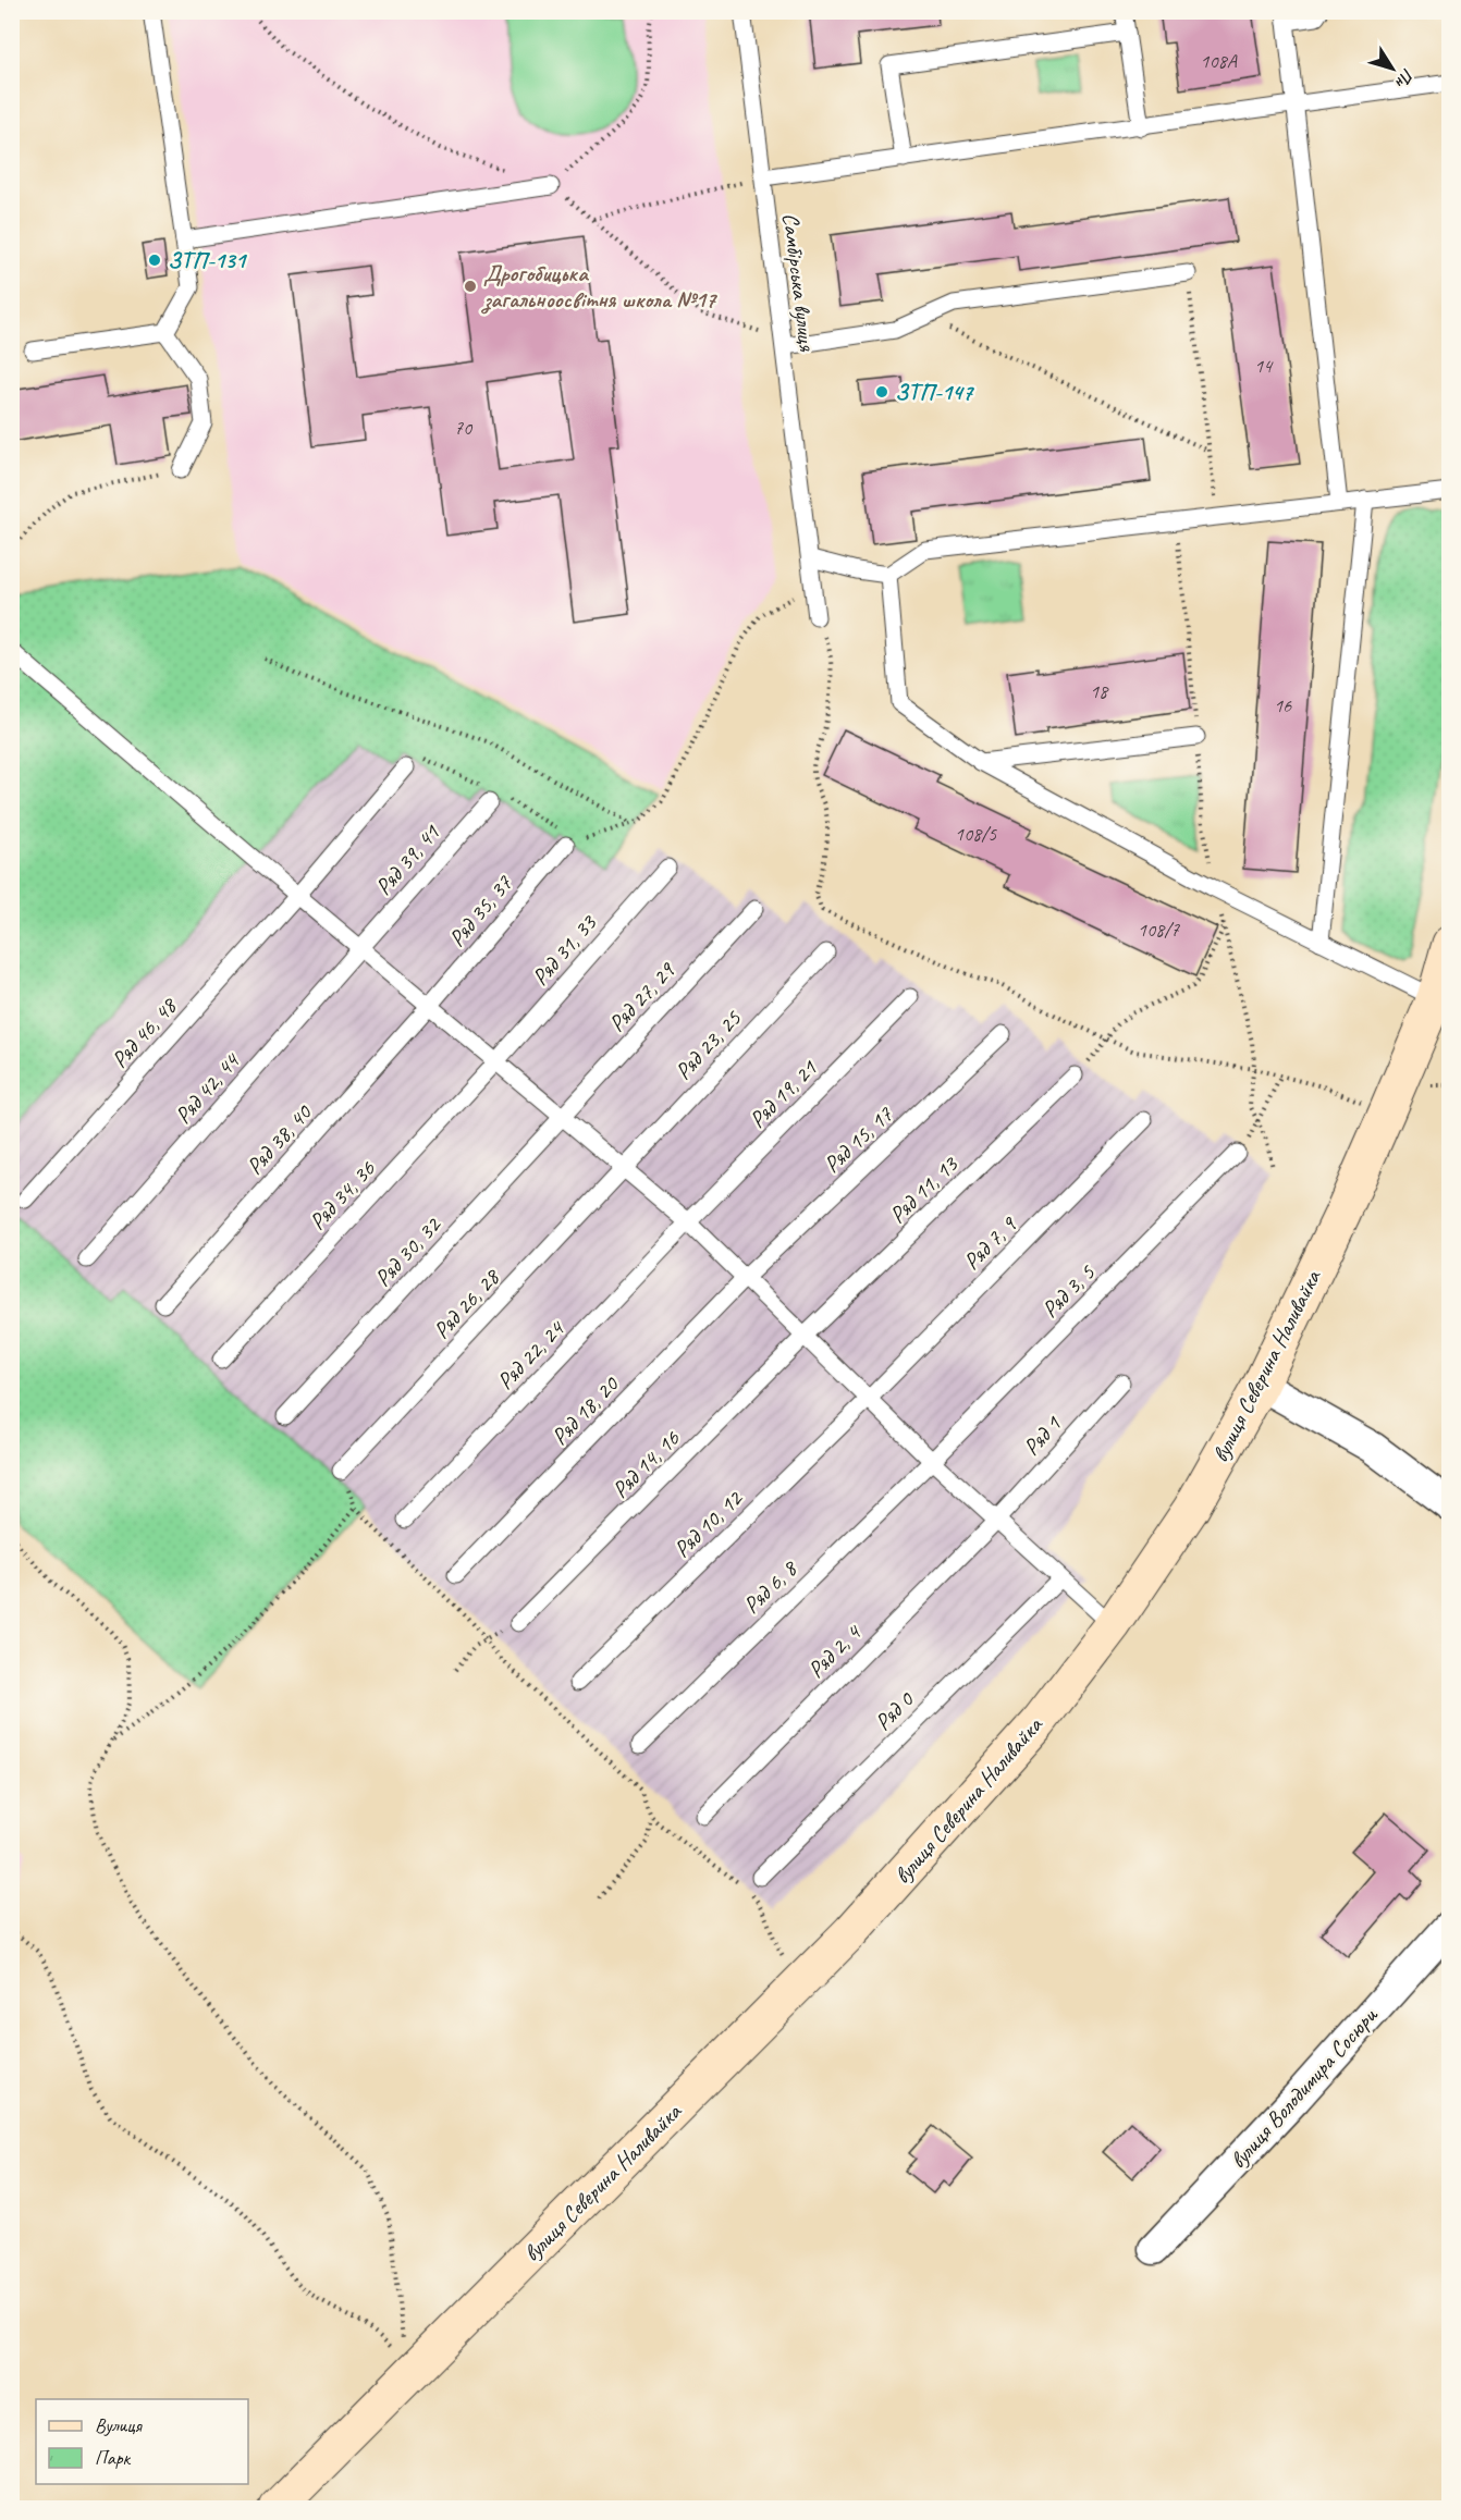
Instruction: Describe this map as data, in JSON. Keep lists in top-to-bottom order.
{
  "streets": {
    "street": ["вулиця Северина Наливайка", "вулиця Володимира Сосюри"],
    "lane": [
      "Самбірська вулиця",
      "Ряд 39, 41",
      "Ряд 35, 37",
      "Ряд 31, 33",
      "Ряд 27, 29",
      "Ряд 46, 48",
      "Ряд 23, 25",
      "Ряд 42, 44",
      "Ряд 19, 21",
      "Ряд 38, 40",
      "Ряд 15, 17",
      "Ряд 11, 13",
      "Ряд 34, 36",
      "Ряд 7, 9",
      "Ряд 30, 32",
      "Ряд 3, 5",
      "Ряд 26, 28",
      "Ряд 22, 24",
      "Ряд 18, 20",
      "Ряд 1",
      "Ряд 14, 16",
      "Ряд 10, 12",
      "Ряд 6, 8",
      "Ряд 2, 4",
      "Ряд 0"
    ]
  },
  "crossings": [
    ["Ряд 39, 41", "Ряд 42, 44"],
    ["Ряд 35, 37", "Ряд 38, 40"],
    ["Ряд 31, 33", "Ряд 34, 36"],
    ["Ряд 27, 29", "Ряд 30, 32"],
    ["Ряд 23, 25", "Ряд 26, 28"],
    ["Ряд 19, 21", "Ряд 22, 24"],
    ["Ряд 15, 17", "Ряд 18, 20"],
    ["Ряд 11, 13", "Ряд 14, 16"],
    ["Ряд 7, 9", "Ряд 10, 12"],
    ["Ряд 3, 5", "Ряд 6, 8"],
    ["Ряд 1", "Ряд 2, 4"]
  ],
  "places": ["ЗТП-131", "Дрогобицька загальноосвітня школа №17", "ЗТП-147"],
  "house_numbers": [
    "108А",
    "14",
    "70",
    "18",
    "16",
    "108/5",
    "108/7"
  ],
  "legend": ["Вулиця", "Парк"],
  "north": "bottom right"
}
